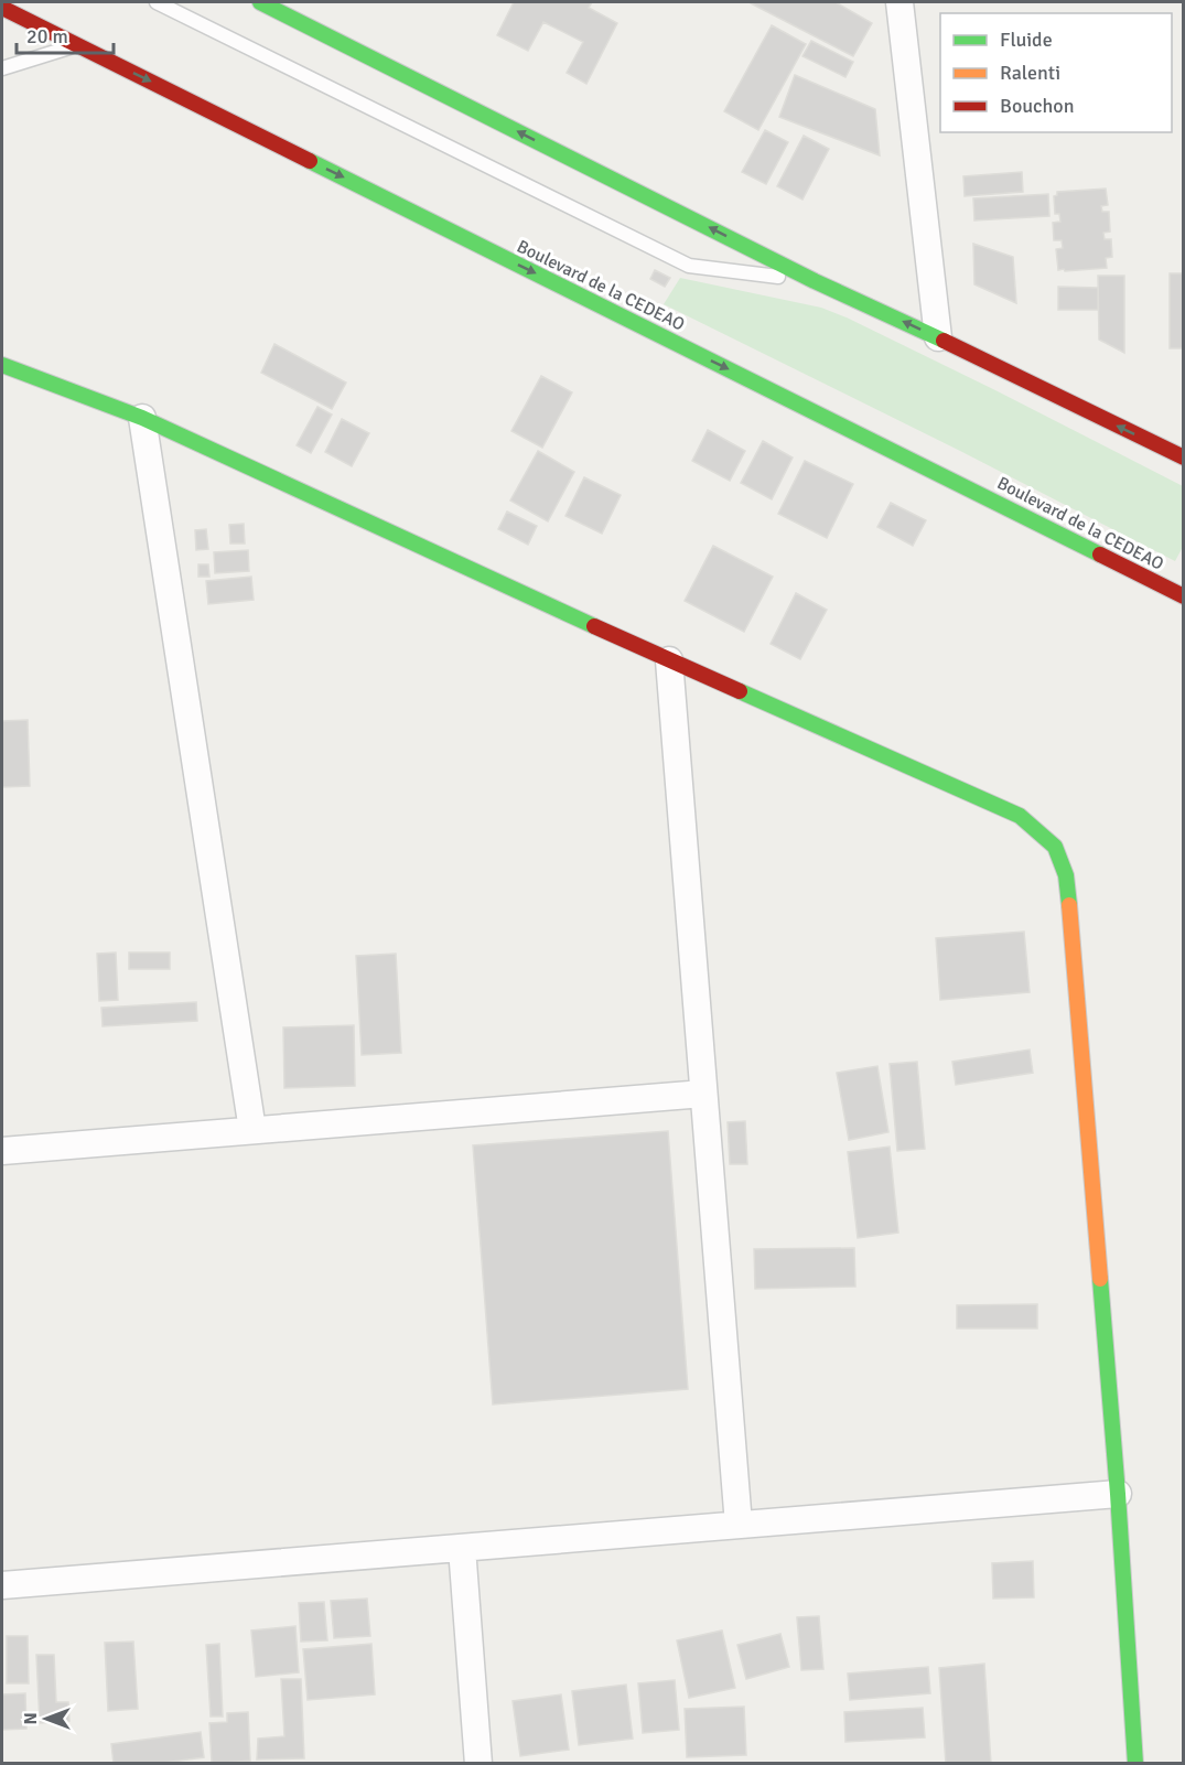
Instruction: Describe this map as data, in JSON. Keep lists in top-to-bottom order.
{
  "streets": {
    "main road": ["Boulevard de la CEDEAO"]
  },
  "legend": ["Fluide", "Ralenti", "Bouchon"],
  "scale_bar": "20 m",
  "north": "left"
}
